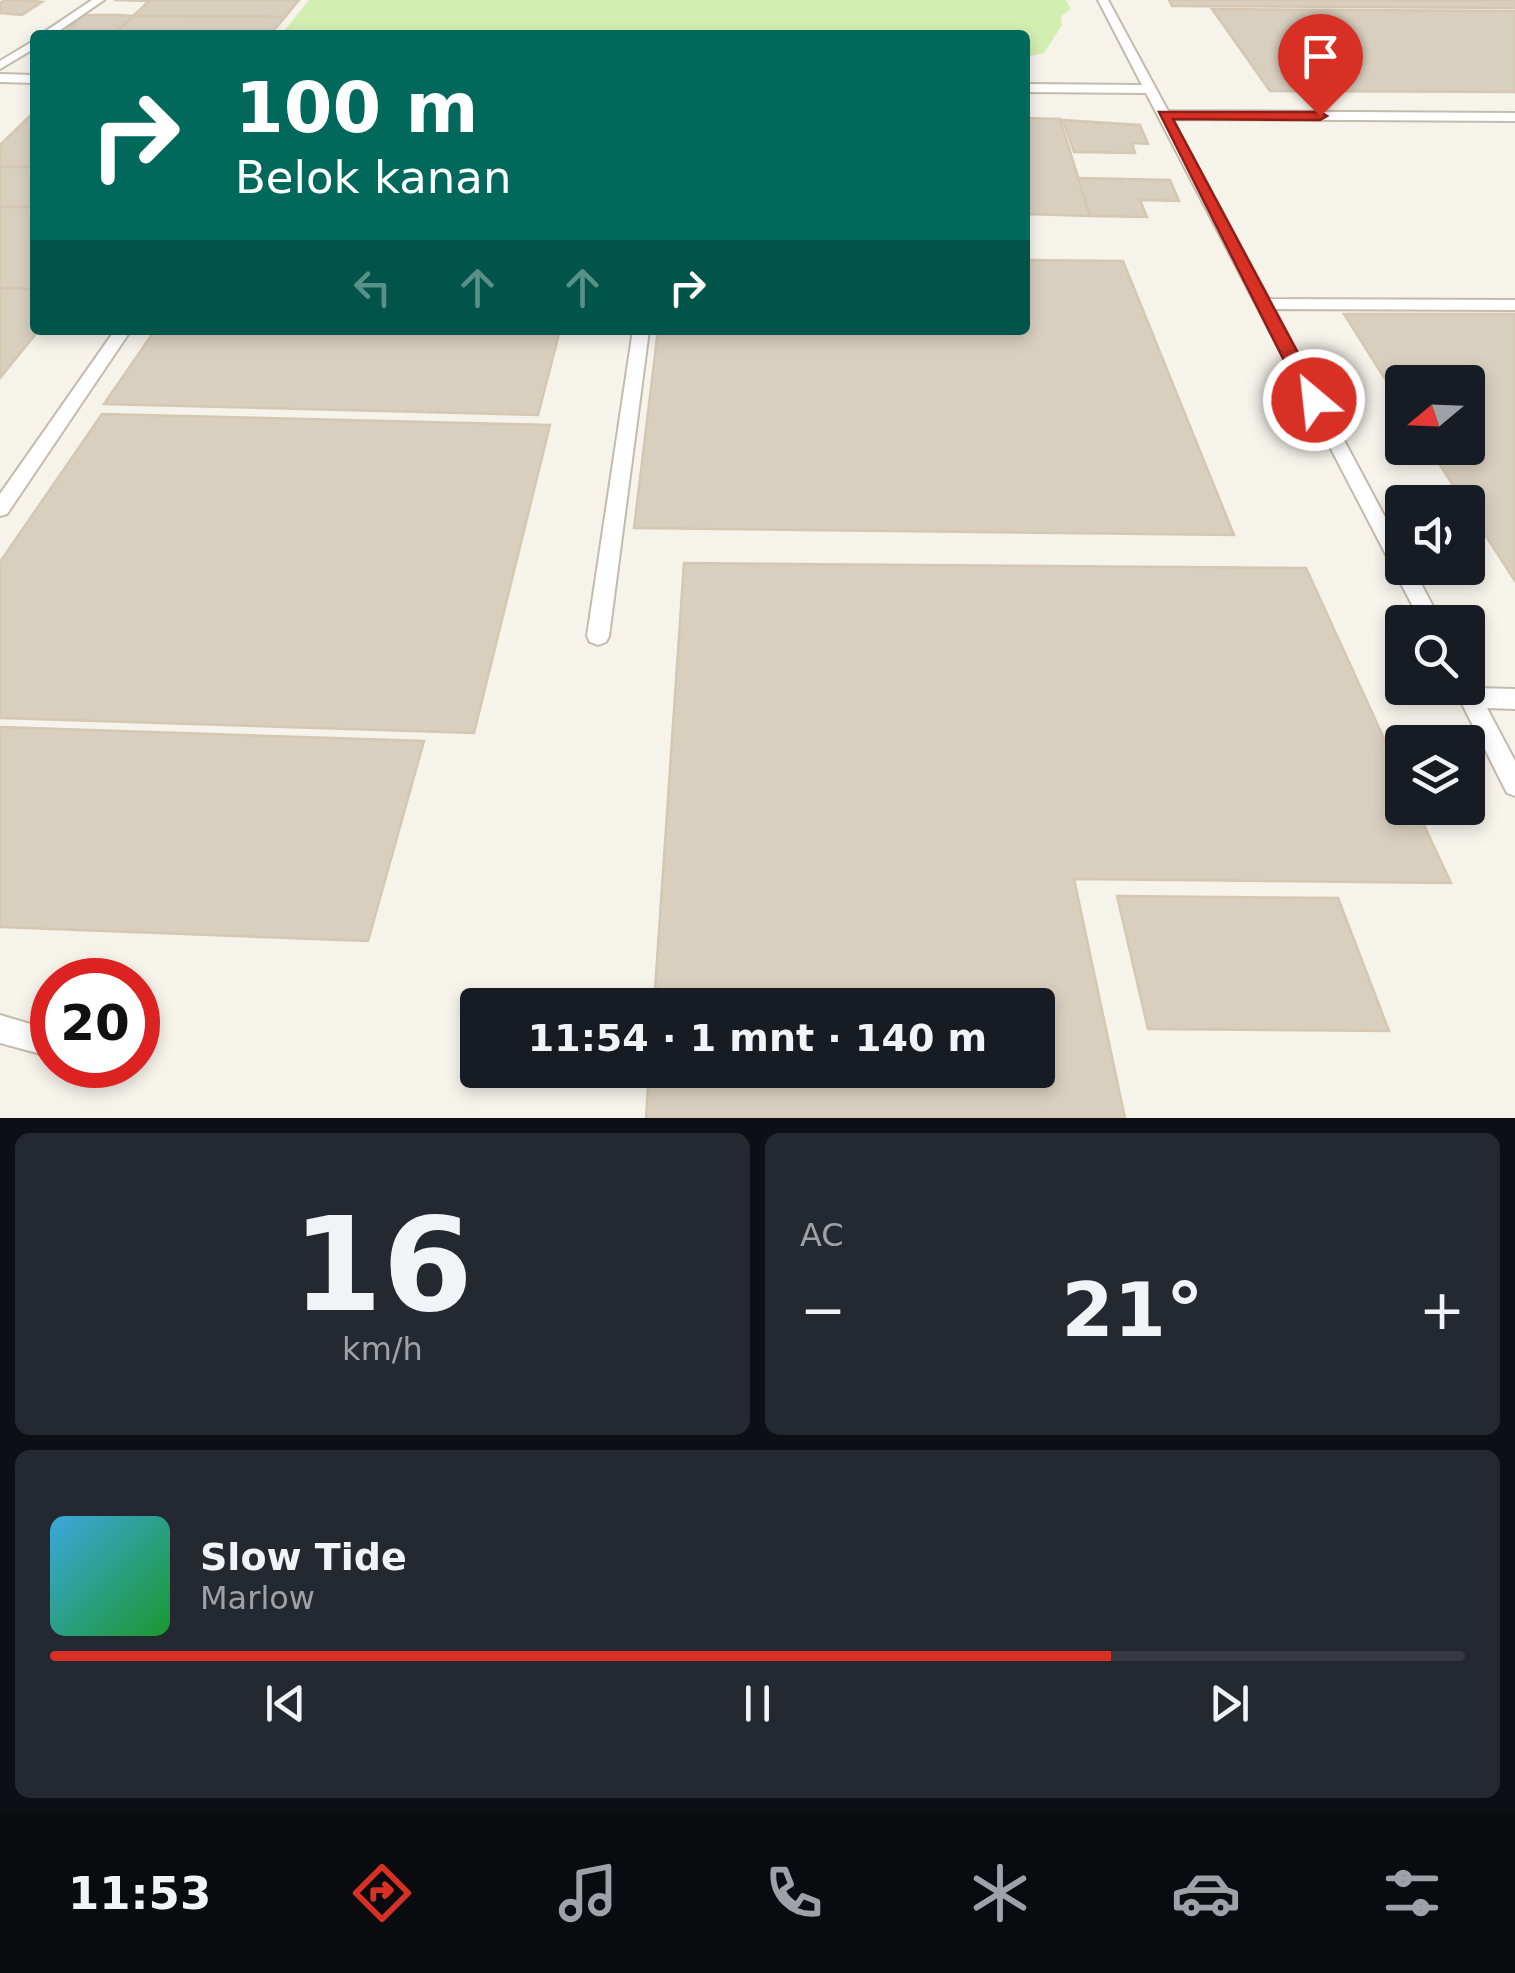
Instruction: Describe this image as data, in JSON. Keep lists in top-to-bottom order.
{
  "north": "left",
  "page": {
    "turn": ["100 m", "Belok kanan"],
    "limit": "20",
    "trip": "11:54 · 1 mnt · 140 m",
    "tile": [
      ["16", "km/h"],
      "AC"
    ],
    "heat": ["−", "21°", "+"],
    "song": ["Slow Tide", "Marlow"],
    "tabs": "11:53"
  }
}
